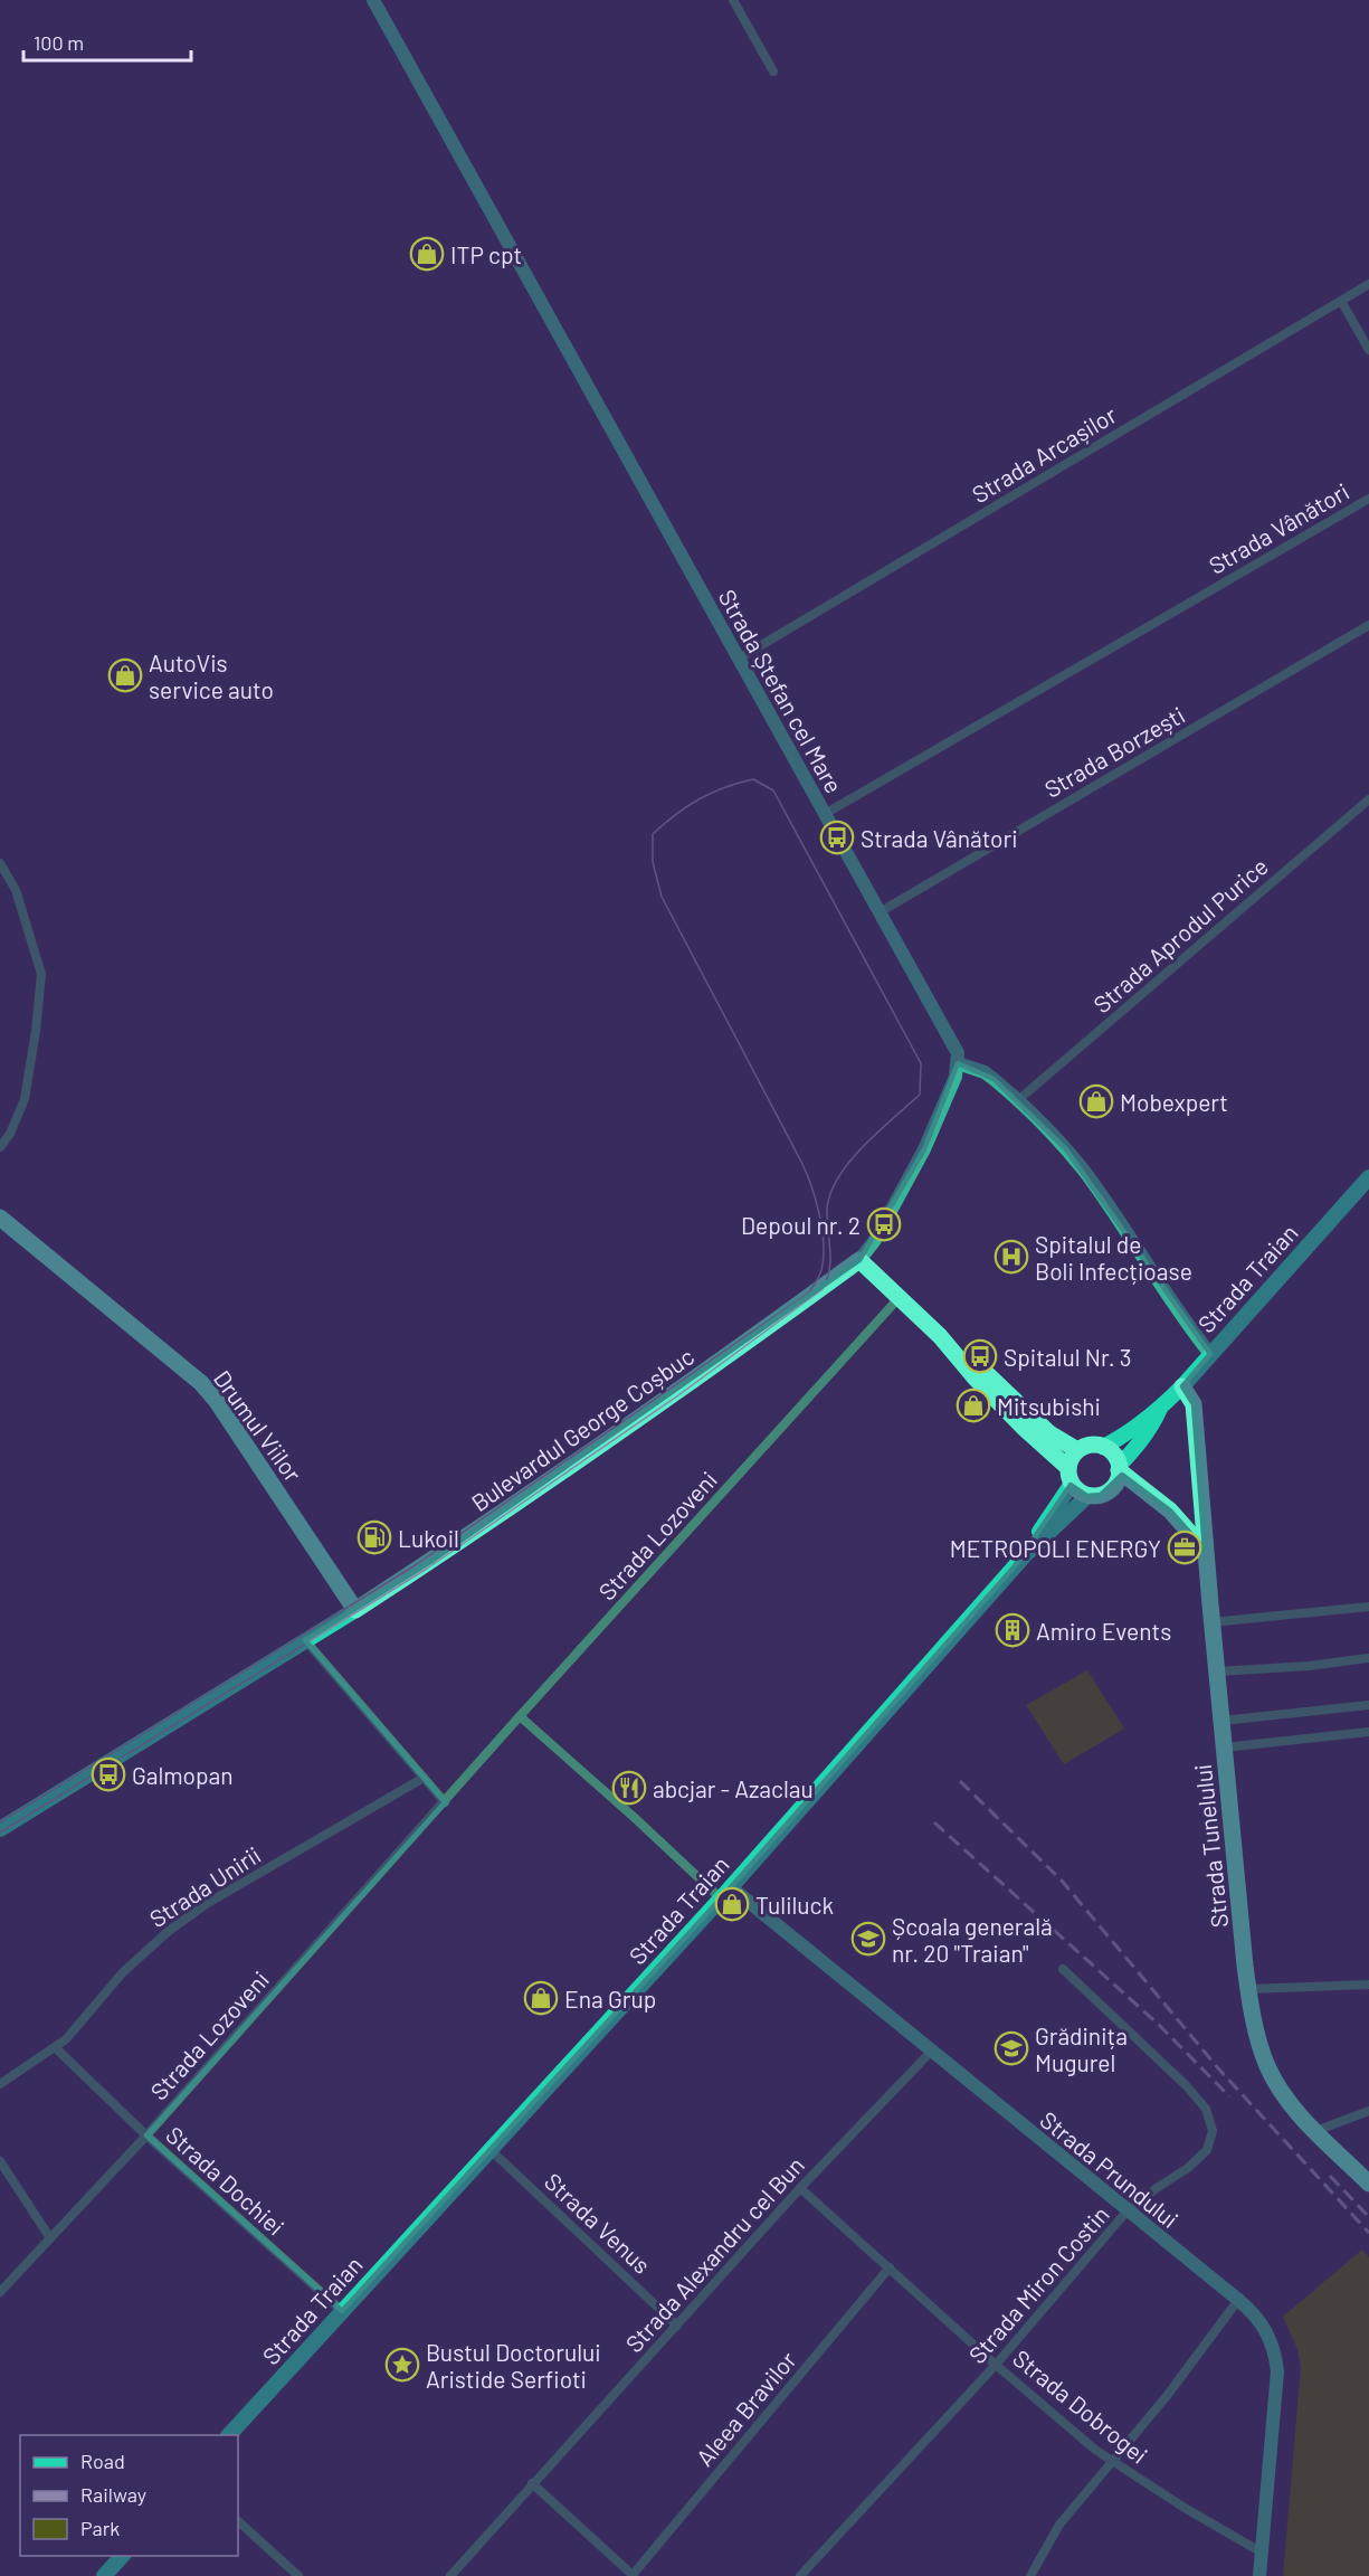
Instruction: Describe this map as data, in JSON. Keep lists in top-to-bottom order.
{
  "streets": {
    "highway": ["Drumul Viilor", "Bulevardul George Coșbuc", "Strada Tunelului"],
    "main road": ["Strada Traian"],
    "street": [
      "Strada Arcașilor",
      "Strada Vânători",
      "Strada Ștefan cel Mare",
      "Strada Borzești",
      "Strada Aprodul Purice",
      "Strada Lozoveni",
      "Strada Unirii",
      "Strada Prundului",
      "Strada Dochiei",
      "Strada Venus",
      "Strada Alexandru cel Bun",
      "Strada Miron Costin",
      "Strada Dobrogei",
      "Aleea Bravilor"
    ]
  },
  "crossings": [
    ["Strada Arcașilor", "Strada Ștefan cel Mare"],
    ["Strada Vânători", "Strada Ștefan cel Mare"],
    ["Strada Ștefan cel Mare", "Strada Borzești"],
    ["Strada Ștefan cel Mare", "Bulevardul George Coșbuc"],
    ["Strada Traian", "Strada Tunelului"],
    ["Strada Traian", "Strada Prundului"],
    ["Strada Traian", "Strada Dochiei"],
    ["Strada Traian", "Strada Venus"],
    ["Drumul Viilor", "Bulevardul George Coșbuc"],
    ["Strada Lozoveni", "Strada Prundului"],
    ["Strada Lozoveni", "Strada Dochiei"],
    ["Strada Unirii", "Strada Dochiei"],
    ["Strada Prundului", "Strada Alexandru cel Bun"],
    ["Strada Prundului", "Strada Miron Costin"],
    ["Strada Prundului", "Strada Dobrogei"],
    ["Strada Venus", "Strada Alexandru cel Bun"],
    ["Strada Alexandru cel Bun", "Strada Dobrogei"],
    ["Strada Miron Costin", "Strada Dobrogei"],
    ["Strada Dobrogei", "Aleea Bravilor"]
  ],
  "places": {
    "shop": [
      "ITP cpt",
      "AutoVis service auto",
      "Mobexpert",
      "Mitsubishi",
      "Tuliluck",
      "Ena Grup"
    ],
    "bus stop": [
      "Strada Vânători",
      "Depoul nr. 2",
      "Spitalul Nr. 3",
      "Galmopan"
    ],
    "hospital": ["Spitalul de Boli Infecțioase"],
    "fuel station": ["Lukoil"],
    "office": ["METROPOLI ENERGY"],
    "building": ["Amiro Events"],
    "restaurant": ["abcjar - Azaclau"],
    "school or university": ["Școala generală nr. 20 \"Traian\"", "Grădinița Mugurel"],
    "place": ["Bustul Doctorului Aristide Serfioti"]
  },
  "legend": ["Road", "Railway", "Park"],
  "scale_bar": "100 m"
}
